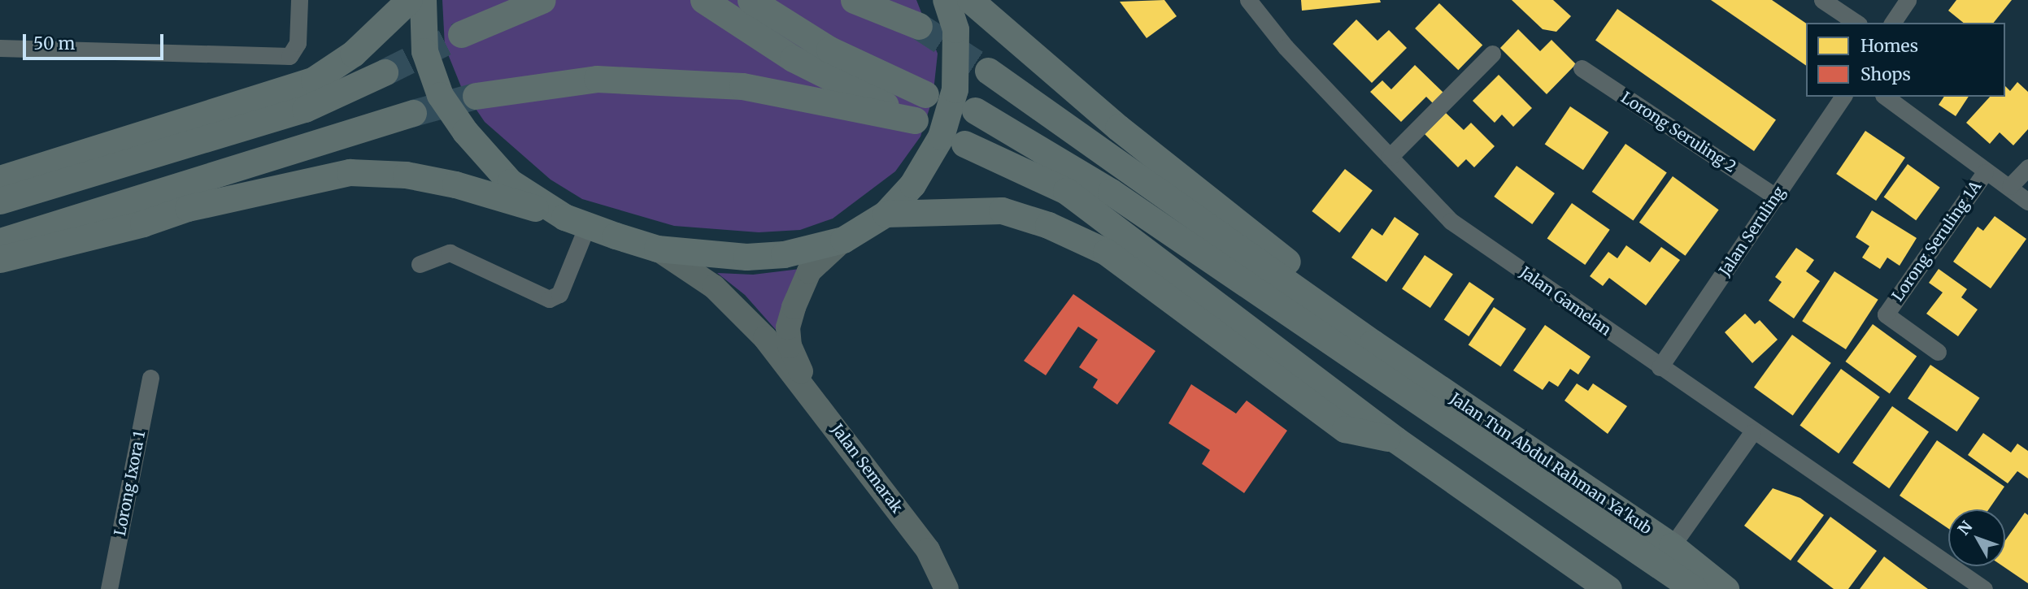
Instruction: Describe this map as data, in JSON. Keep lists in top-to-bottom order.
{
  "streets": {
    "main road": ["Jalan Tun Abdul Rahman Ya'kub", "Jalan Semarak"],
    "street": [
      "Lorong Seruling 2",
      "Jalan Seruling",
      "Lorong Seruling 1A",
      "Jalan Gamelan",
      "Lorong Ixora 1"
    ]
  },
  "crossings": [
    ["Lorong Seruling 2", "Jalan Seruling"],
    ["Jalan Seruling", "Jalan Gamelan"]
  ],
  "legend": ["Homes", "Shops"],
  "scale_bar": "50 m",
  "north": "top left"
}
